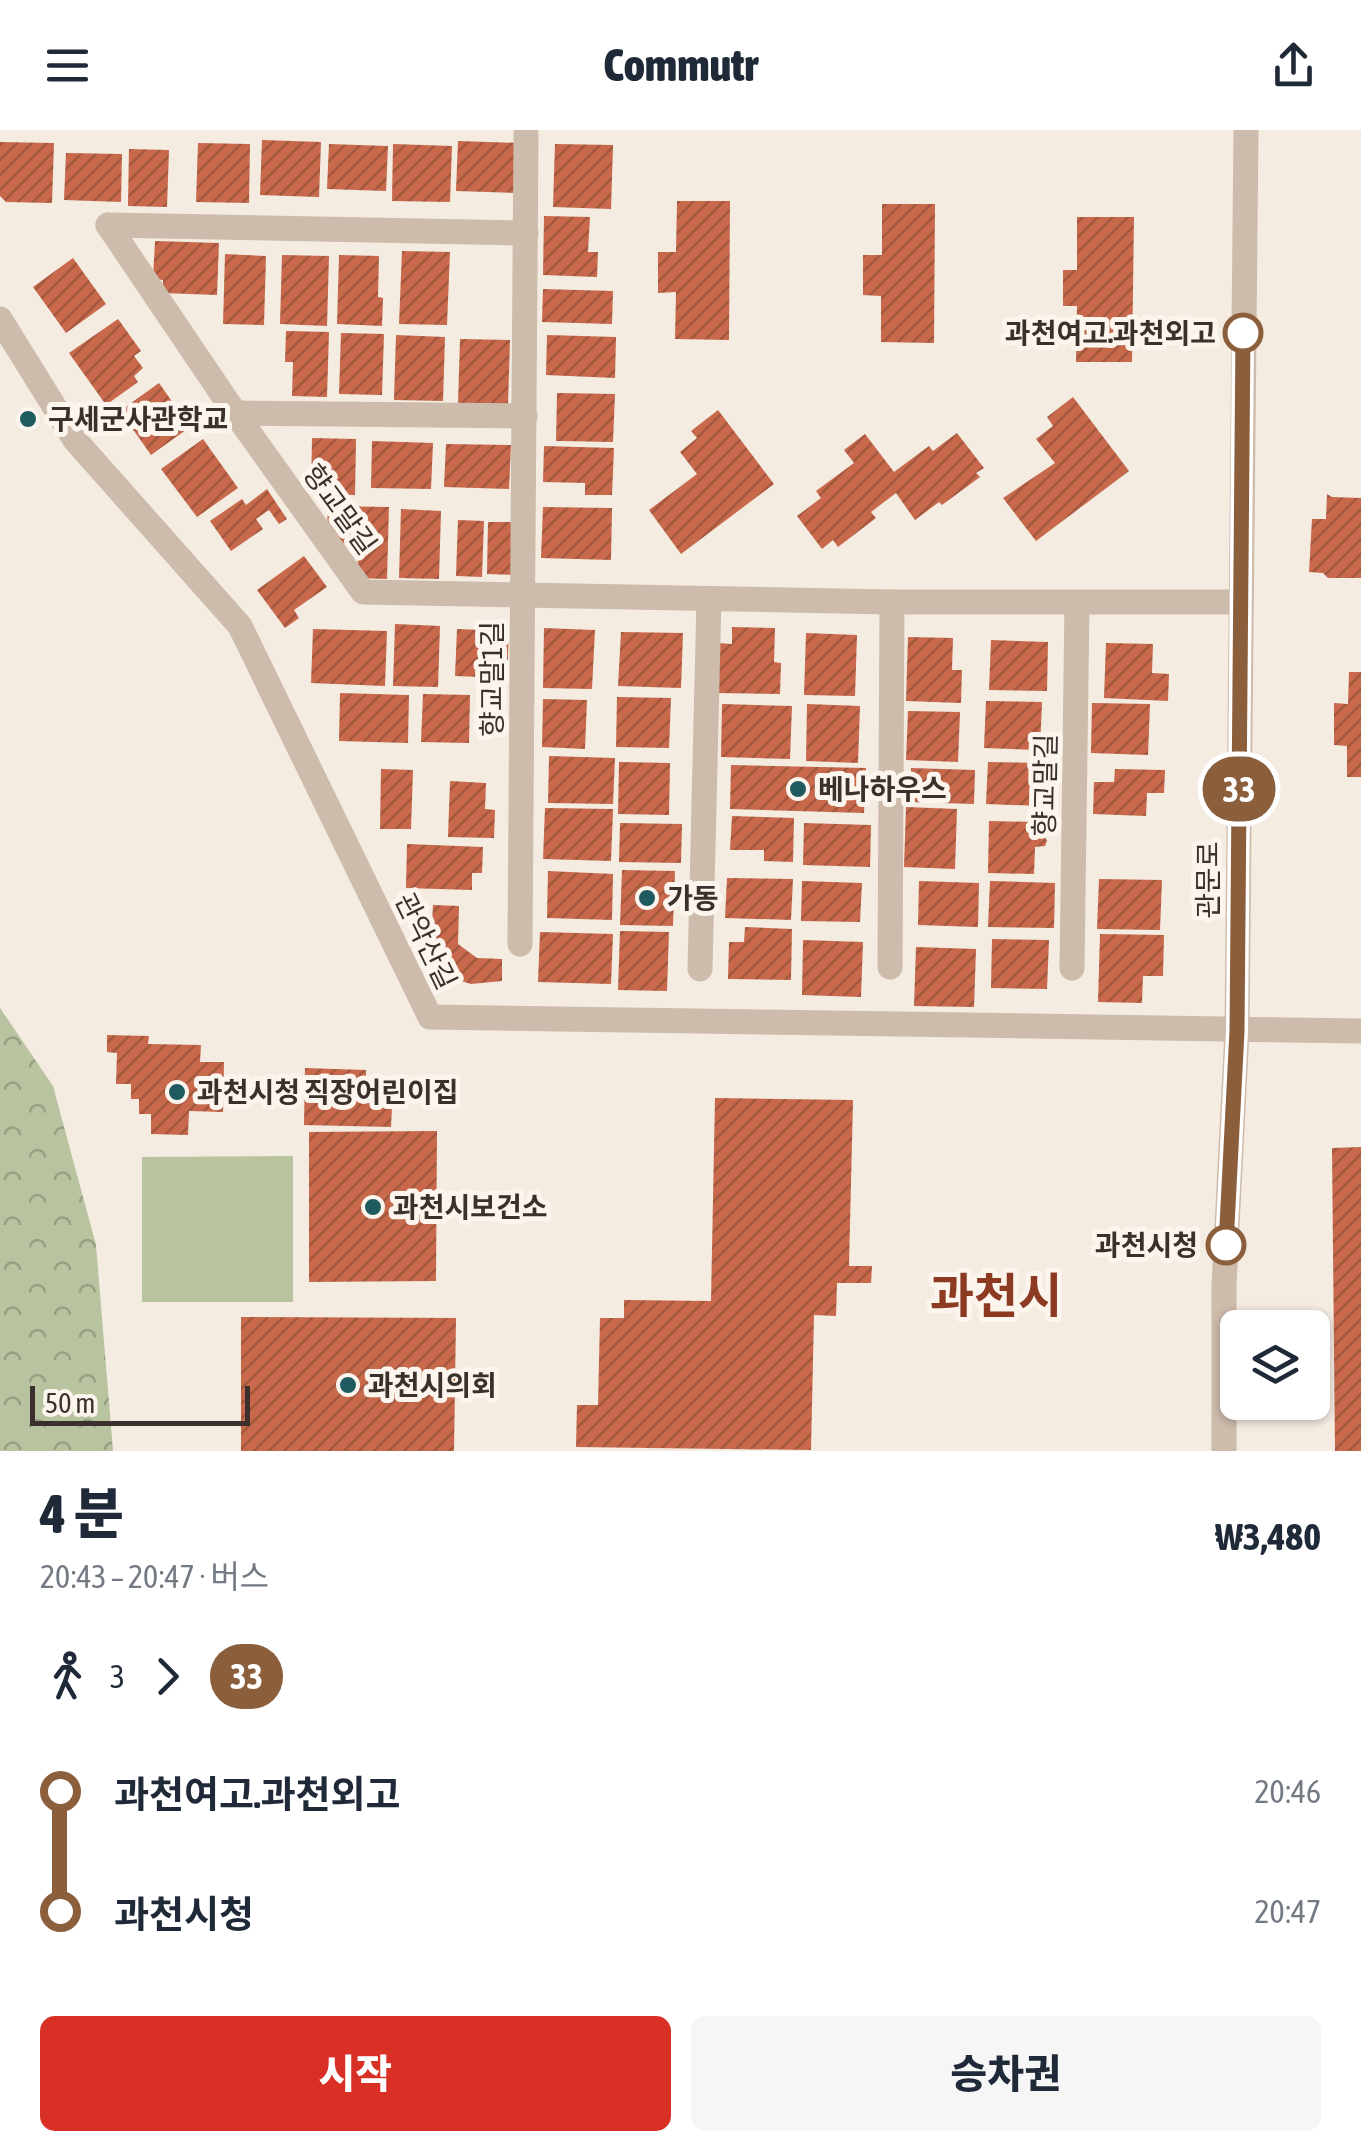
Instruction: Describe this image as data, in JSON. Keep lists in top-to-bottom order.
{
  "streets": {
    "street": [
      "향교말길",
      "향교말1길",
      "관문로",
      "관악산길"
    ]
  },
  "crossings": [
    ["향교말길", "향교말1길"],
    ["향교말길", "관문로"],
    ["관문로", "관악산길"]
  ],
  "districts": ["과천시"],
  "places": [
    "과천여고.과천외고",
    "구세군사관학교",
    "베나하우스",
    "가동",
    "과천시청 직장어린이집",
    "과천시보건소",
    "과천시청",
    "과천시의회"
  ],
  "lines": ["bus line 33"],
  "scale_bar": "50 m",
  "page": {
    "header": "Commutr",
    "on_map": "33",
    "scale": "50 m",
    "heading": ["4 분", "20:43 – 20:47 · 버스", "₩3,480"],
    "legs": ["3", "33"],
    "list": [
      {
        "name": "과천여고.과천외고",
        "value": "20:46"
      },
      {
        "name": "과천시청",
        "value": "20:47"
      }
    ],
    "buttons": ["시작", "승차권"]
  }
}
